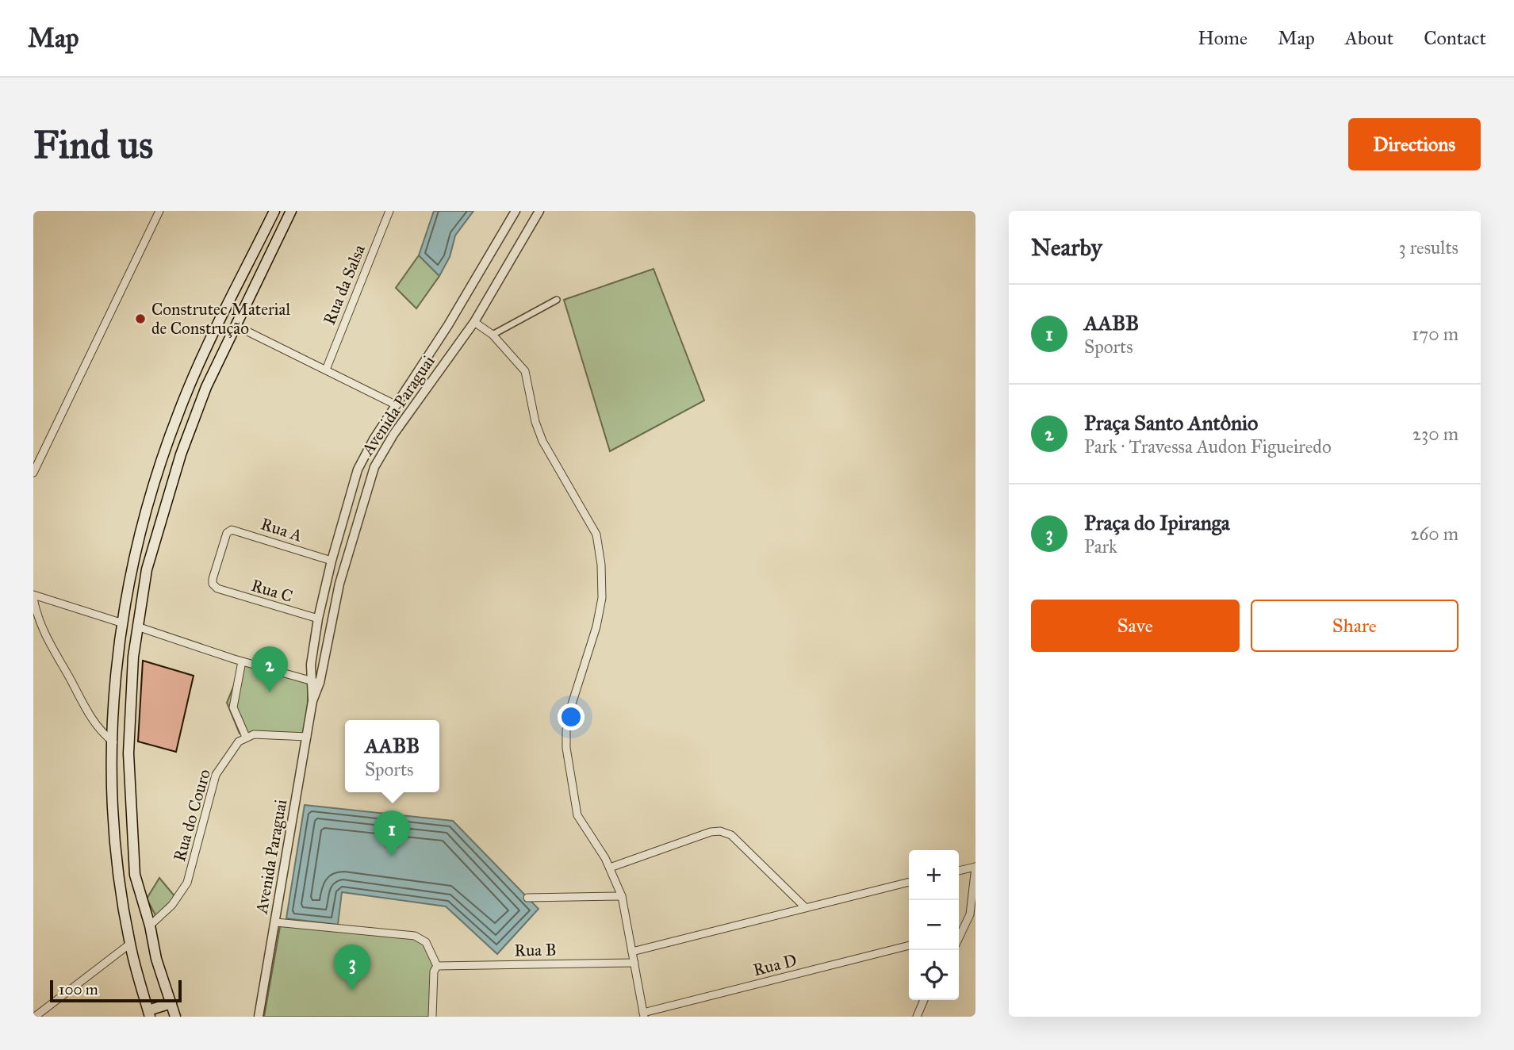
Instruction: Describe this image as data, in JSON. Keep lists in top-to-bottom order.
{
  "streets": {
    "street": [
      "Rua da Salsa",
      "Avenida Paraguai",
      "Rua A",
      "Rua C",
      "Rua do Couro",
      "Rua B",
      "Rua D"
    ]
  },
  "crossings": [
    ["Avenida Paraguai", "Rua A"],
    ["Avenida Paraguai", "Rua C"],
    ["Rua A", "Rua C"]
  ],
  "places": ["Construtec Material de Construção"],
  "scale_bar": "100 m",
  "page": {
    "header": "Map",
    "nav": [
      "Home",
      "Map",
      "About",
      "Contact"
    ],
    "buttons": [
      "Directions",
      ["Save", "Share"]
    ],
    "title": "Find us",
    "heading": ["Nearby", "3 results"],
    "list": [
      {
        "mark": "1",
        "name": "AABB",
        "note": "Sports",
        "value": "170 m"
      },
      {
        "mark": "2",
        "name": "Praça Santo Antônio",
        "note": "Park · Travessa Audon Figueiredo",
        "value": "230 m"
      },
      {
        "mark": "3",
        "name": "Praça do Ipiranga",
        "note": "Park",
        "value": "260 m"
      }
    ],
    "pins": ["2", "1", "3"],
    "popup": ["AABB", "Sports"],
    "map_buttons": ["+", "−"],
    "scale": "100 m"
  }
}
